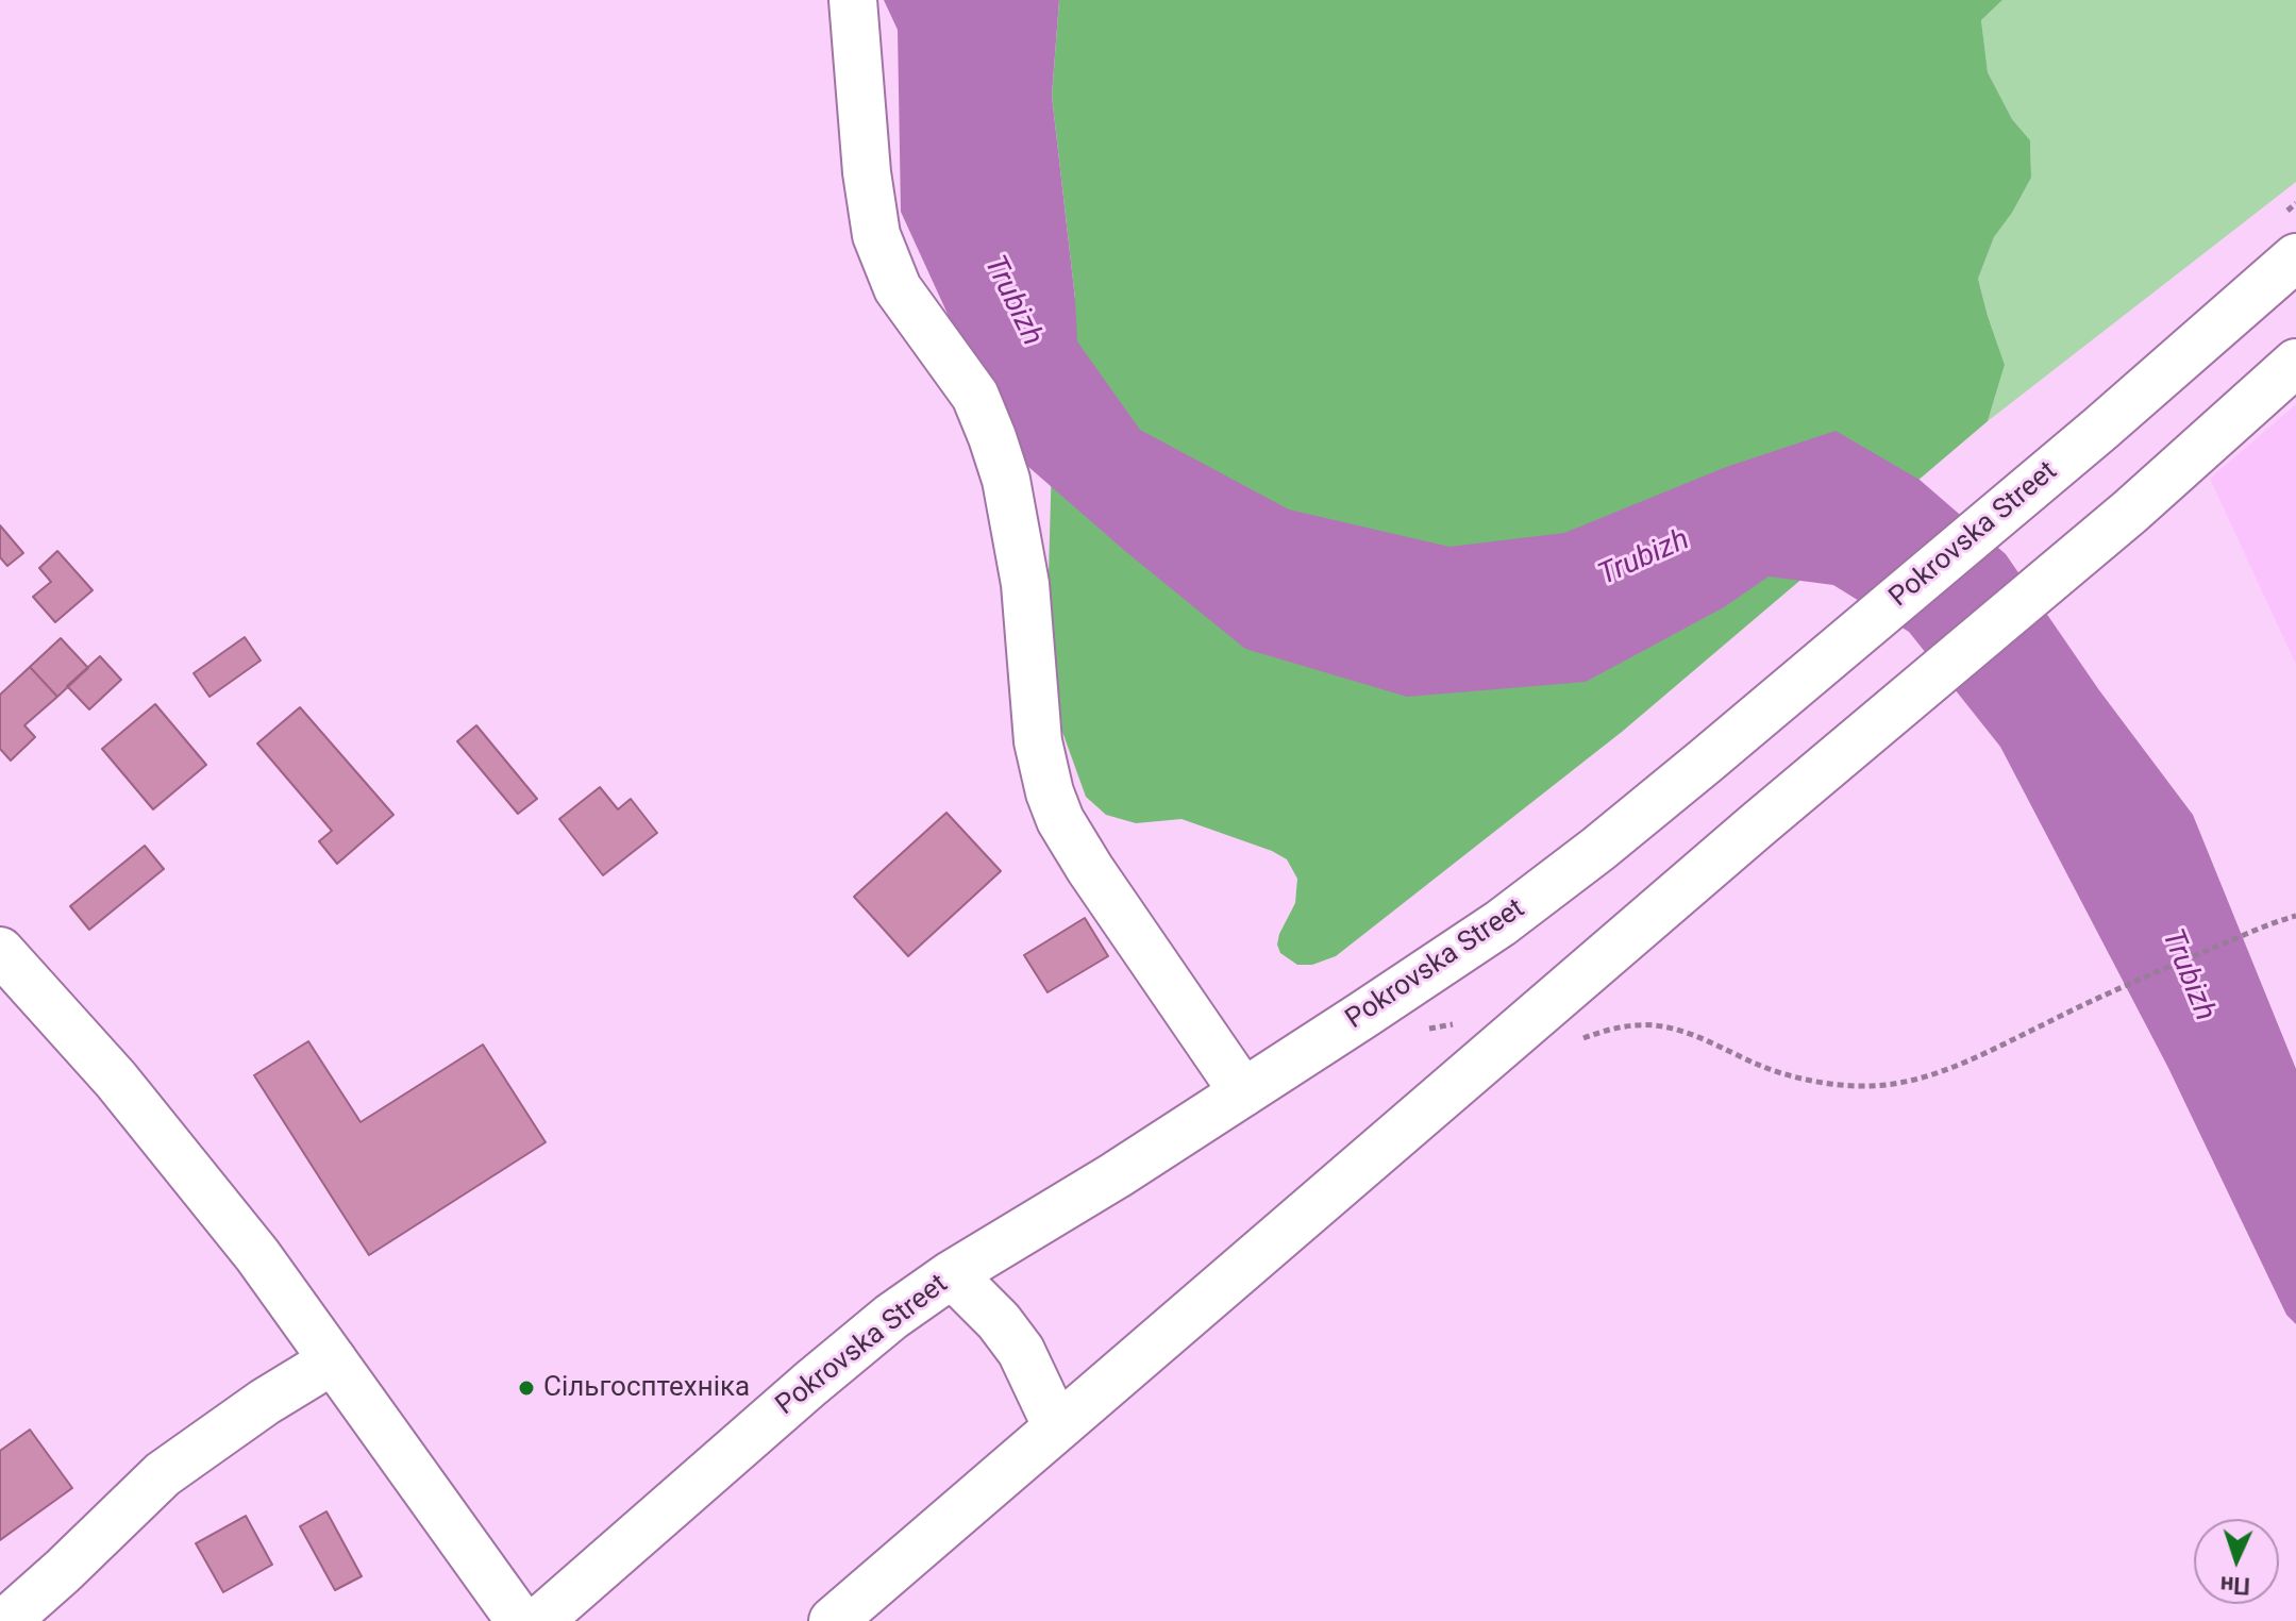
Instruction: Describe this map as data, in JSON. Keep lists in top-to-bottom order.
{
  "streets": {
    "main road": ["Pokrovska Street"]
  },
  "water": ["Trubizh"],
  "places": ["Сільгосптехніка"],
  "north": "bottom"
}
